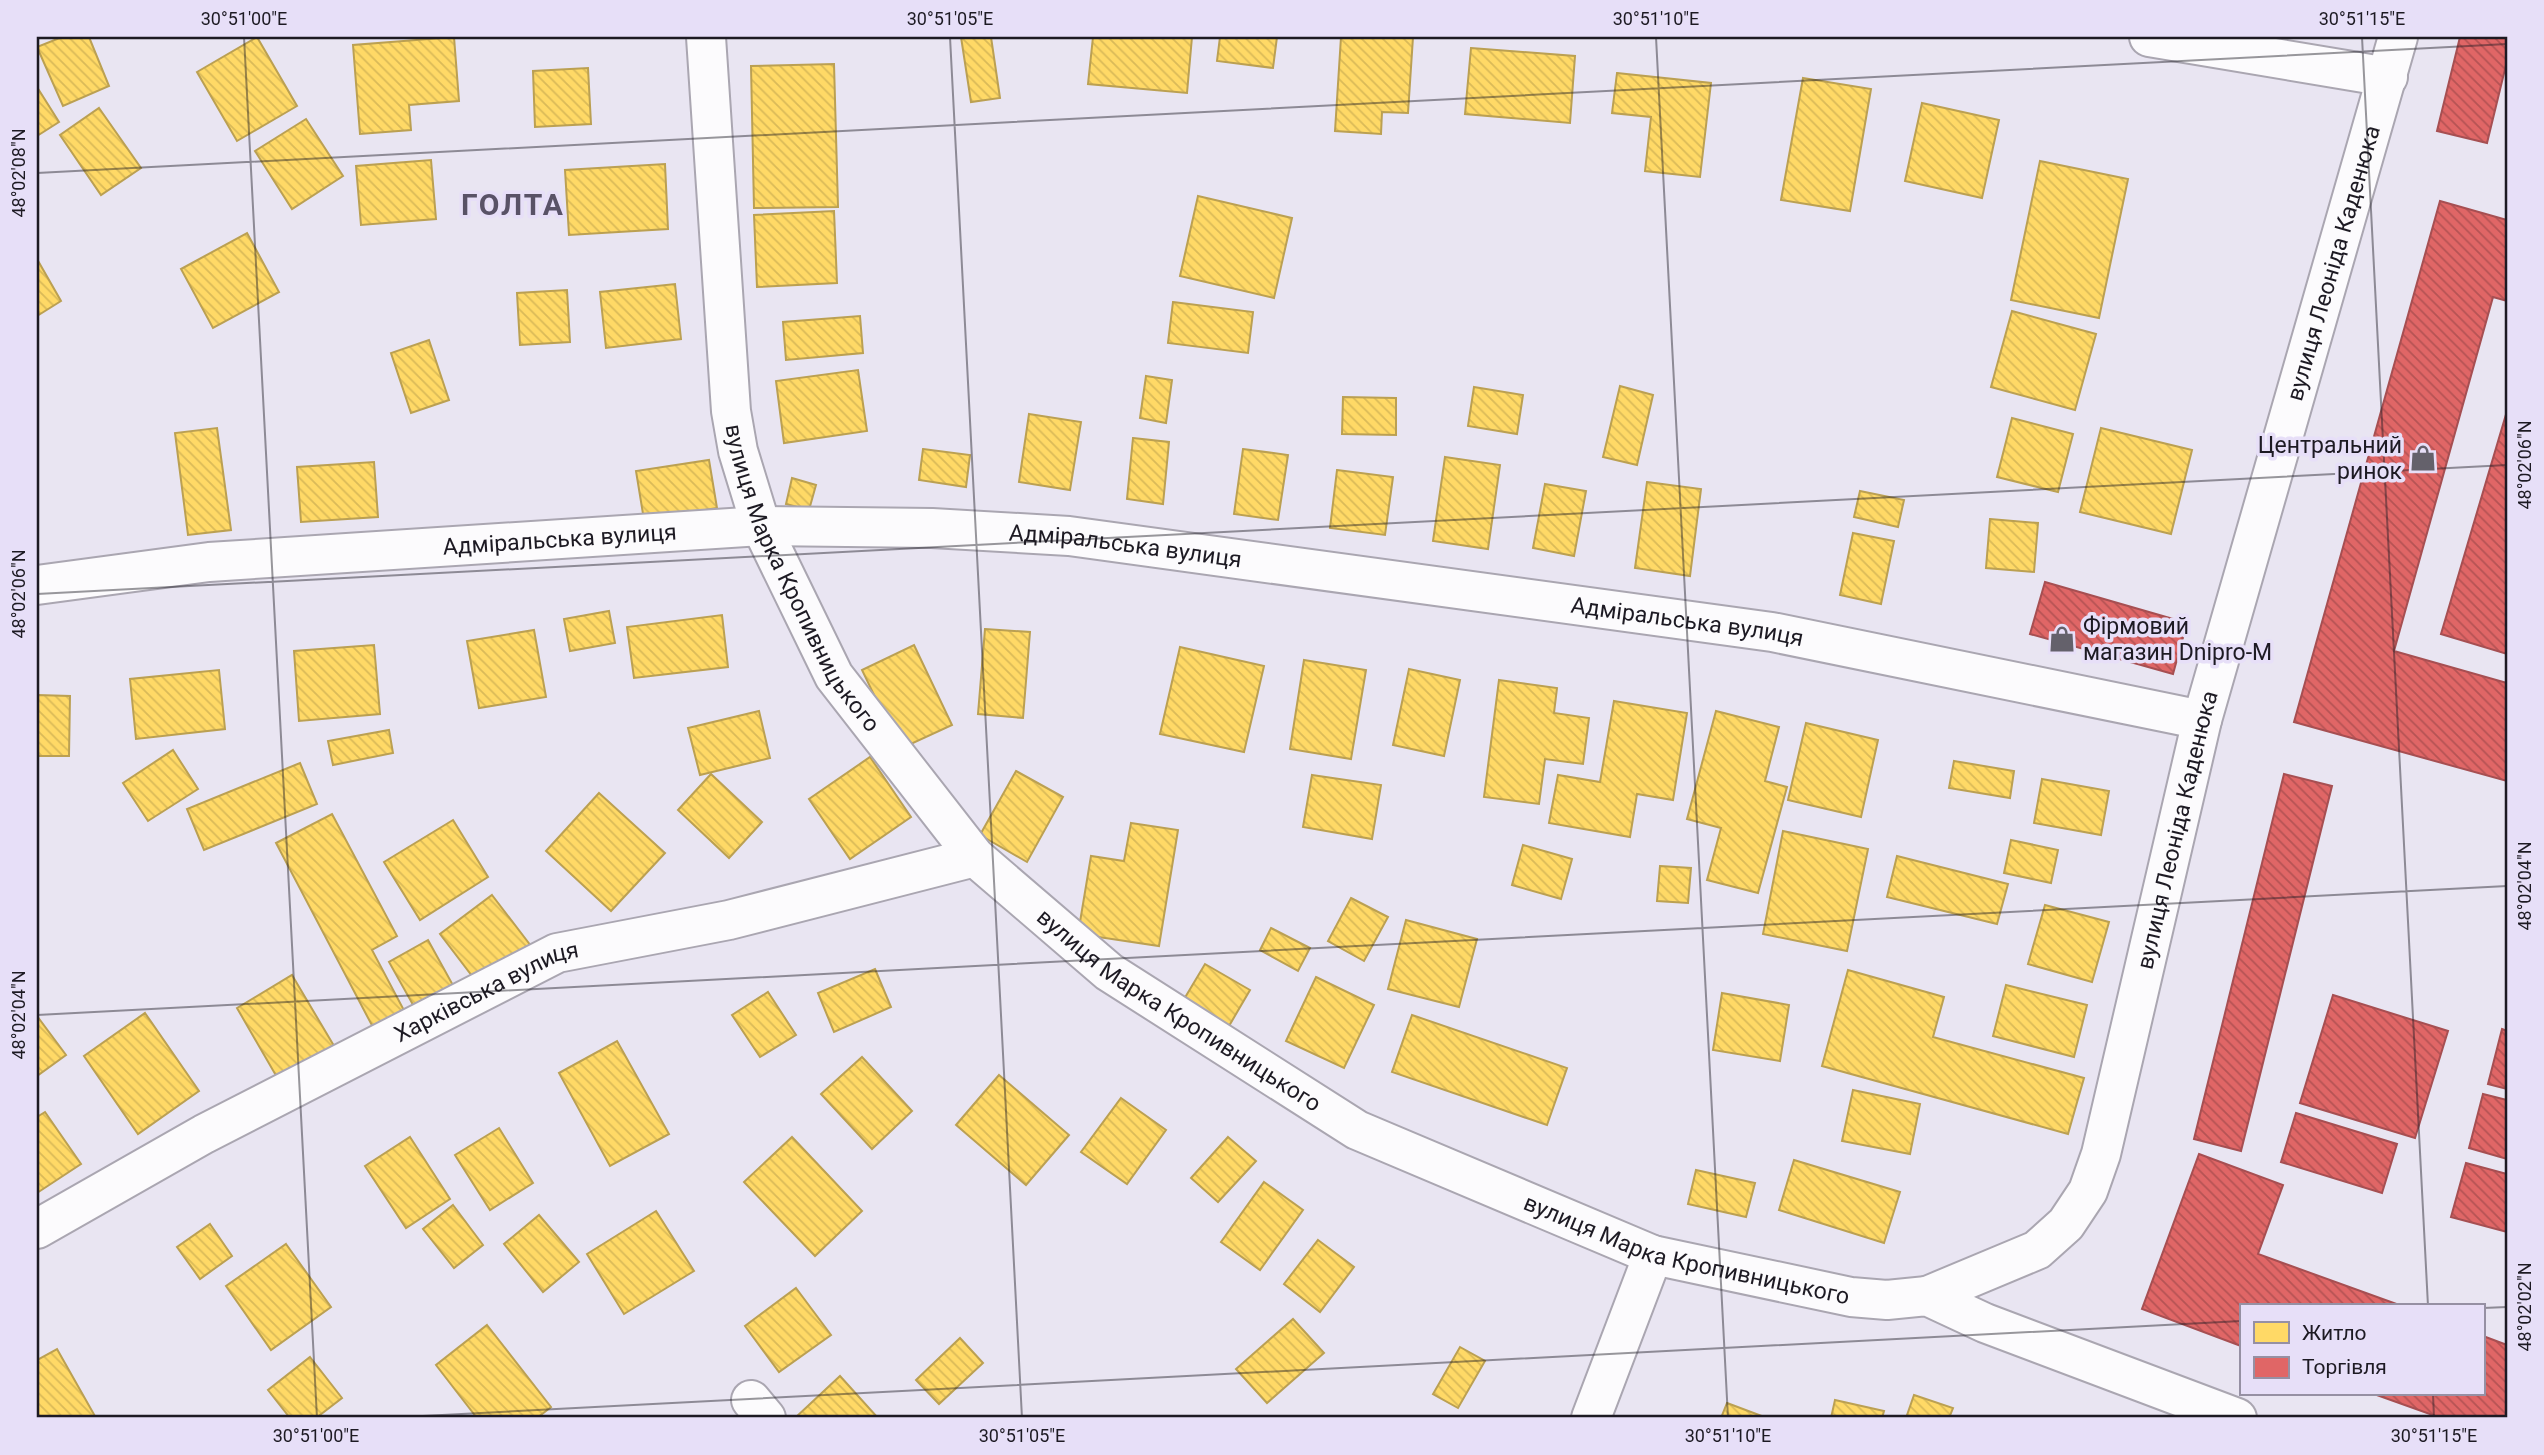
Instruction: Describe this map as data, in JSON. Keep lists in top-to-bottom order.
{
  "streets": {
    "street": [
      "вулиця Леоніда Каденюка",
      "Адміральська вулиця",
      "вулиця Марка Кропивницького",
      "Харківська вулиця"
    ]
  },
  "crossings": [
    ["вулиця Леоніда Каденюка", "Адміральська вулиця"],
    ["вулиця Леоніда Каденюка", "вулиця Марка Кропивницького"],
    ["Адміральська вулиця", "вулиця Марка Кропивницького"],
    ["вулиця Марка Кропивницького", "Харківська вулиця"]
  ],
  "districts": ["ГОЛТА"],
  "places": {
    "shop": ["Центральний ринок", "Фірмовий магазин Dnipro-M"]
  },
  "legend": ["Житло", "Торгівля"],
  "coordinates": [
    "30°51'00\"E",
    "30°51'05\"E",
    "30°51'10\"E",
    "30°51'15\"E",
    "48°02'08\"N",
    "48°02'06\"N",
    "48°02'04\"N",
    "48°02'02\"N"
  ]
}
